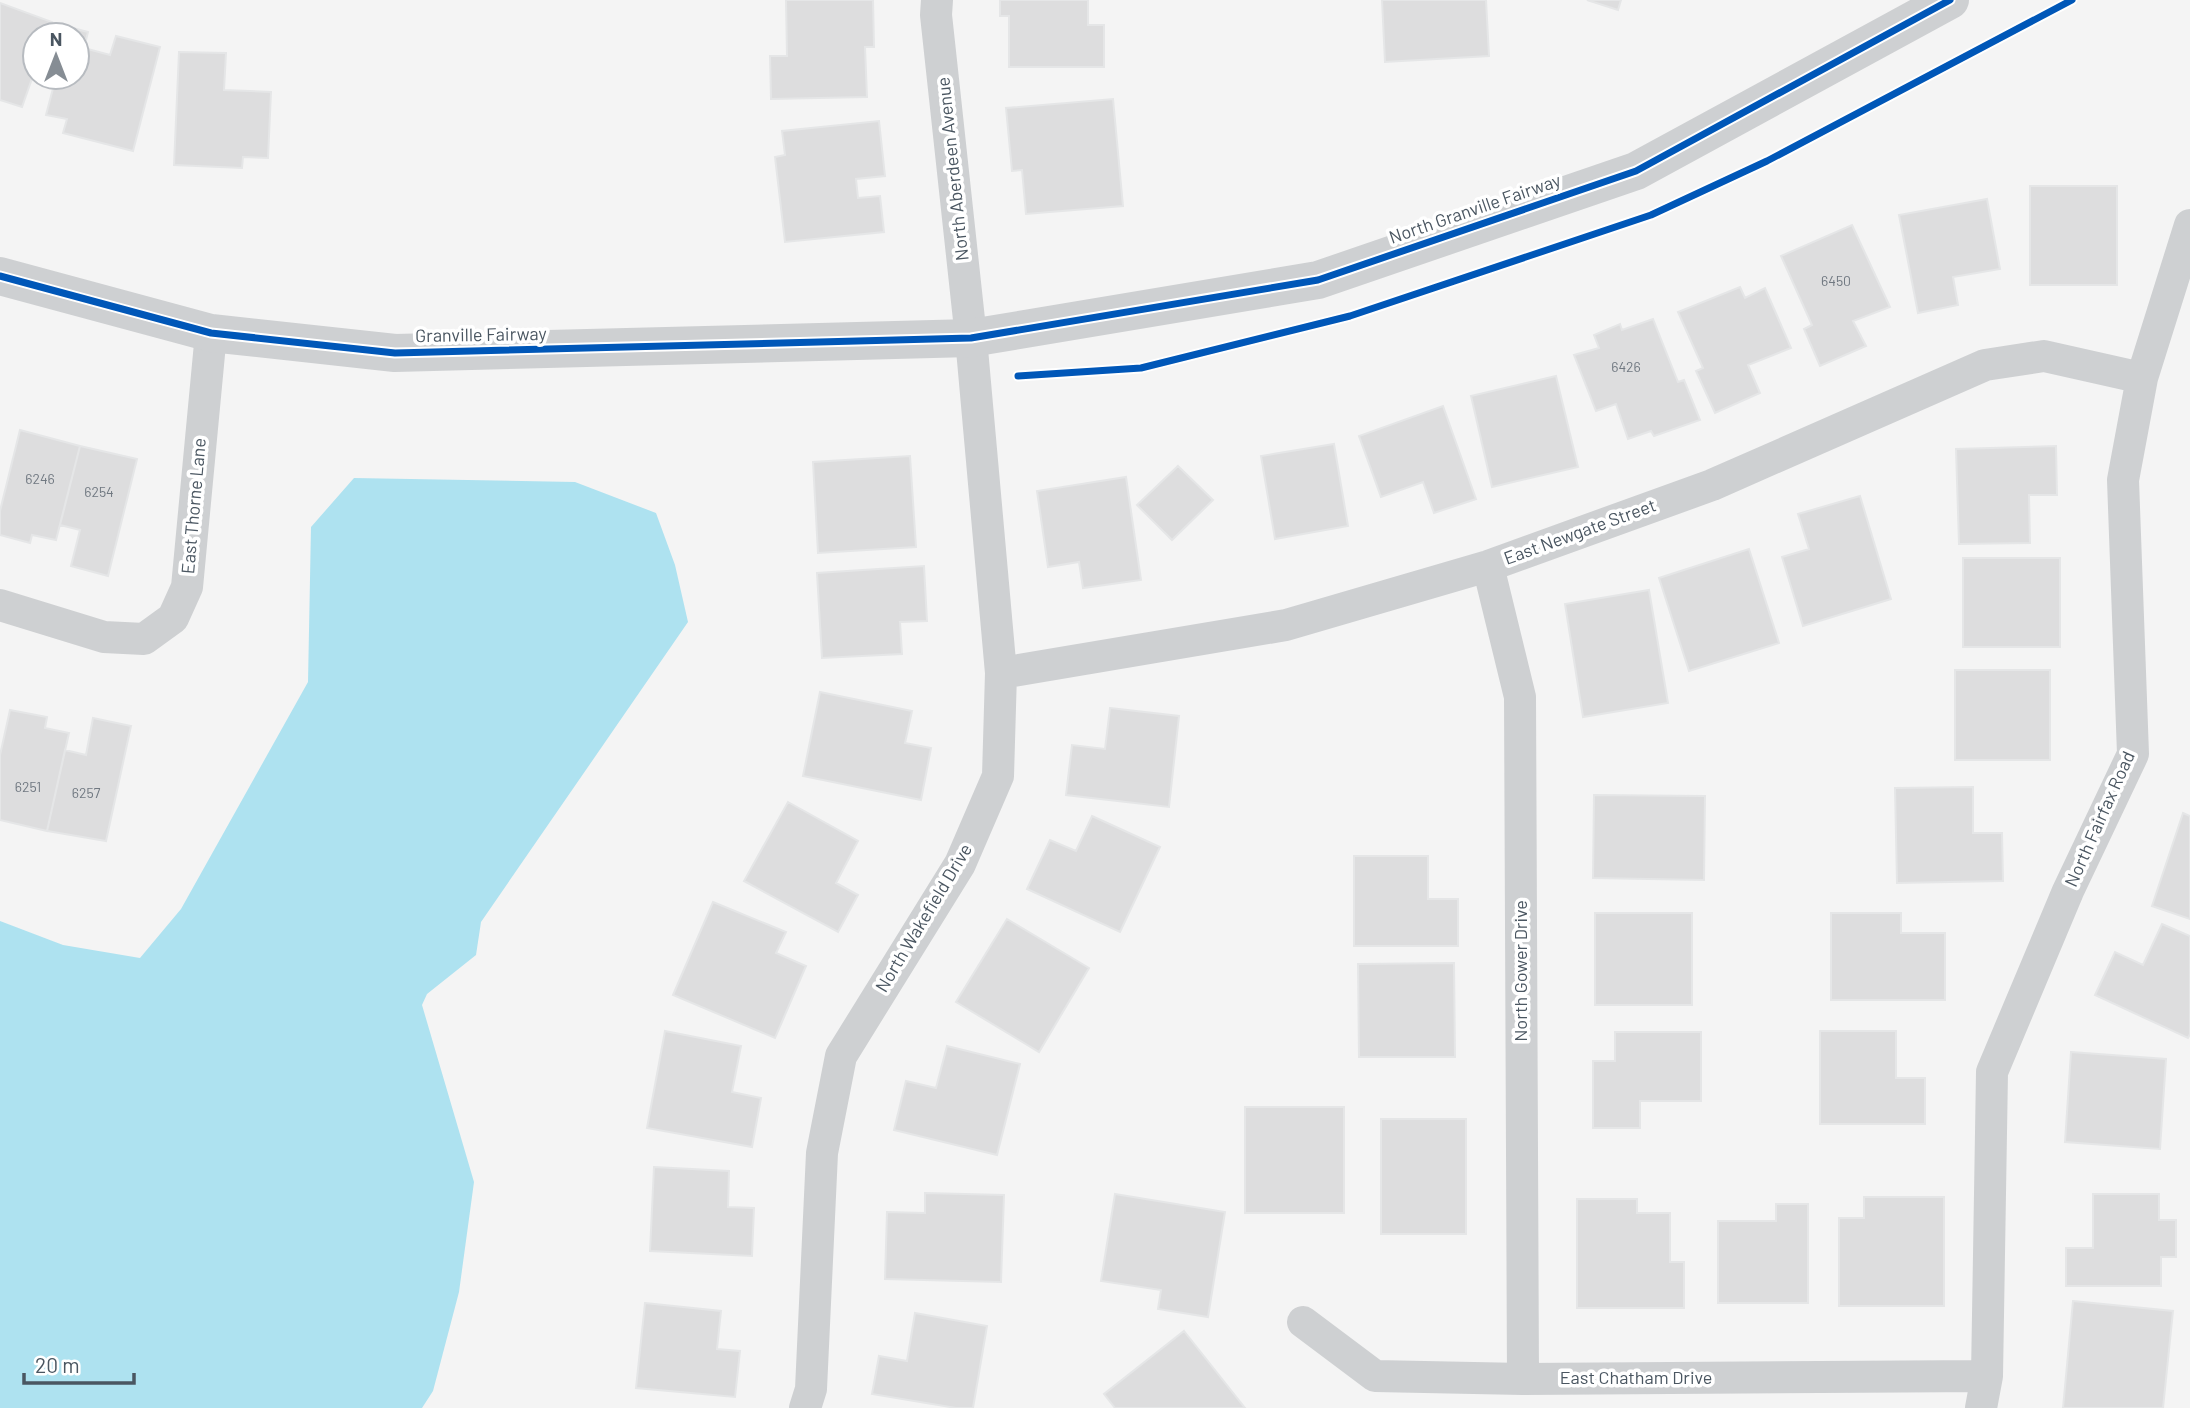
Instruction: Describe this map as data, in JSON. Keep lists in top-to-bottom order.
{
  "streets": {
    "street": [
      "North Aberdeen Avenue",
      "North Granville Fairway",
      "Granville Fairway",
      "East Thorne Lane",
      "East Newgate Street",
      "North Fairfax Road",
      "North Wakefield Drive",
      "North Gower Drive",
      "East Chatham Drive"
    ]
  },
  "crossings": [
    ["North Aberdeen Avenue", "North Granville Fairway"],
    ["North Aberdeen Avenue", "Granville Fairway"],
    ["North Aberdeen Avenue", "North Wakefield Drive"],
    ["North Granville Fairway", "Granville Fairway"],
    ["North Granville Fairway", "North Wakefield Drive"],
    ["Granville Fairway", "East Thorne Lane"],
    ["Granville Fairway", "North Wakefield Drive"],
    ["East Newgate Street", "North Fairfax Road"],
    ["East Newgate Street", "North Wakefield Drive"],
    ["East Newgate Street", "North Gower Drive"],
    ["North Fairfax Road", "East Chatham Drive"],
    ["North Gower Drive", "East Chatham Drive"]
  ],
  "house_numbers": [
    "6450",
    "6426",
    "6246",
    "6254",
    "6251",
    "6257"
  ],
  "scale_bar": "20 m",
  "north": "top"
}
